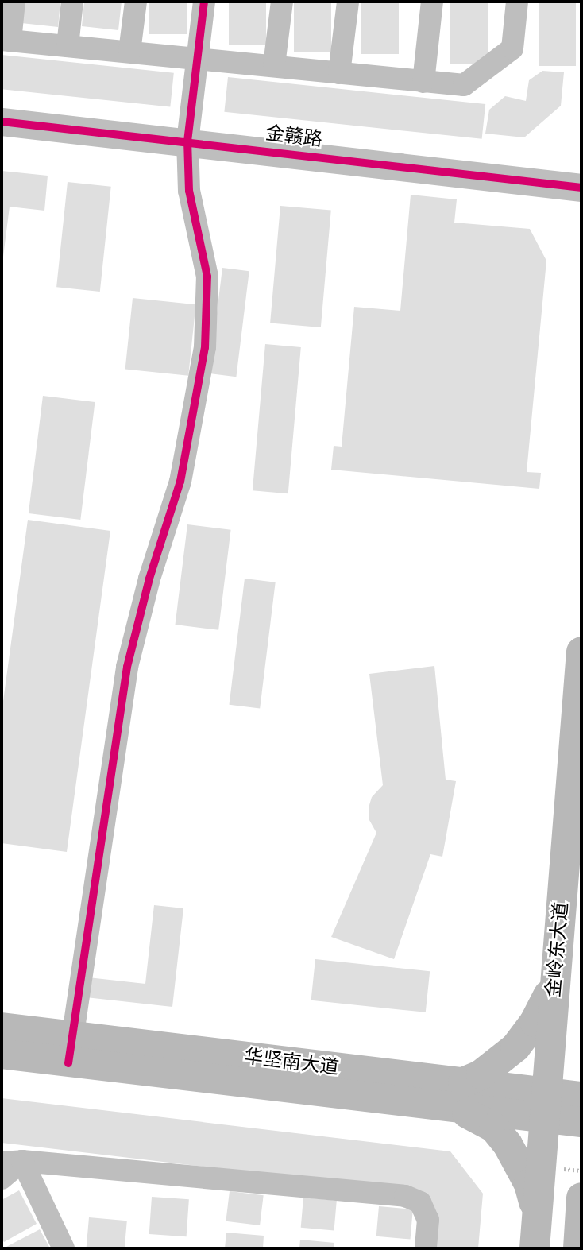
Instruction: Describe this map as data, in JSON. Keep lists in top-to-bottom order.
{
  "streets": {
    "main road": ["金岭东大道", "华坚南大道"],
    "street": ["金赣路"]
  },
  "crossings": [
    ["金岭东大道", "华坚南大道"]
  ]
}
